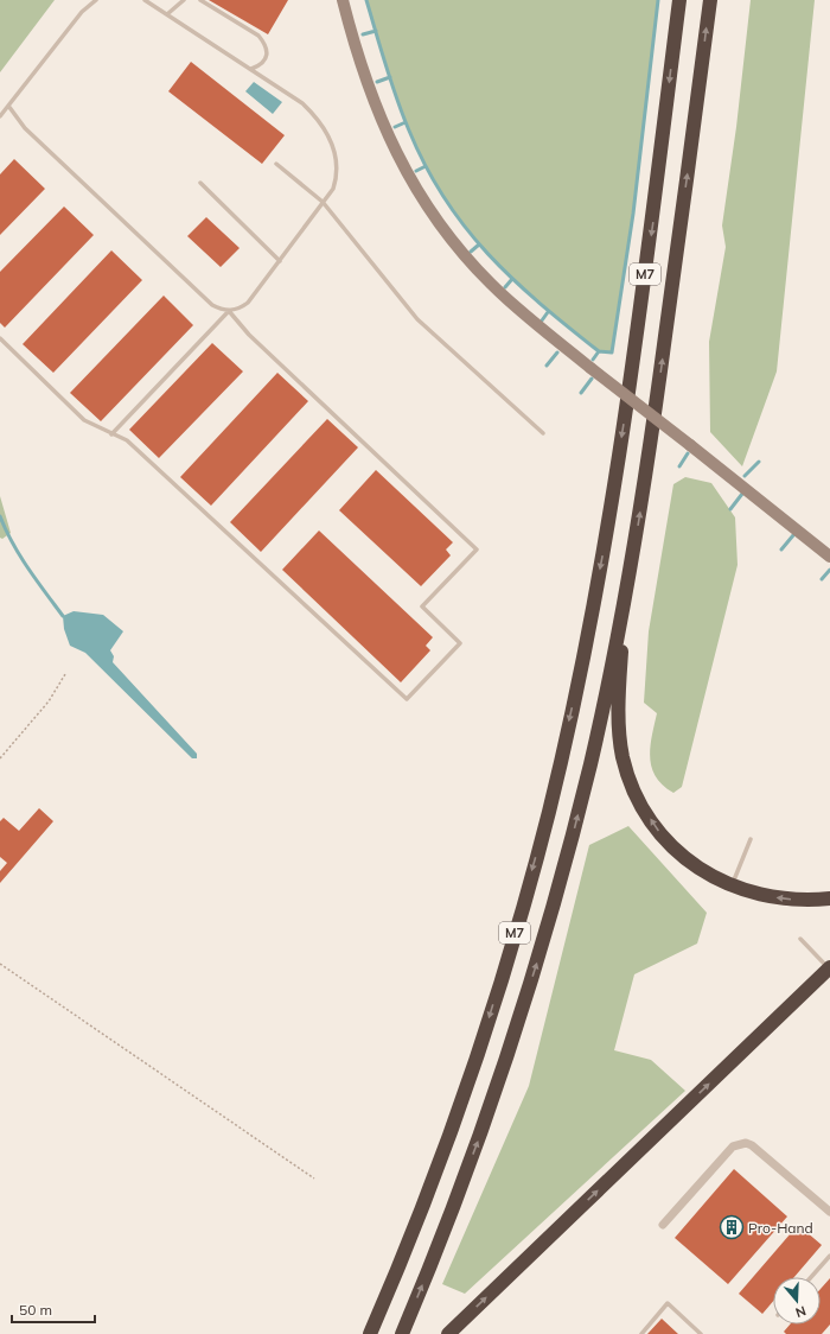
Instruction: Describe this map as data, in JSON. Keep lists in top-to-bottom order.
{
  "streets": {
    "highway": ["M7"]
  },
  "places": {
    "building": ["Pro-Hand"]
  },
  "scale_bar": "50 m",
  "north": "bottom"
}
